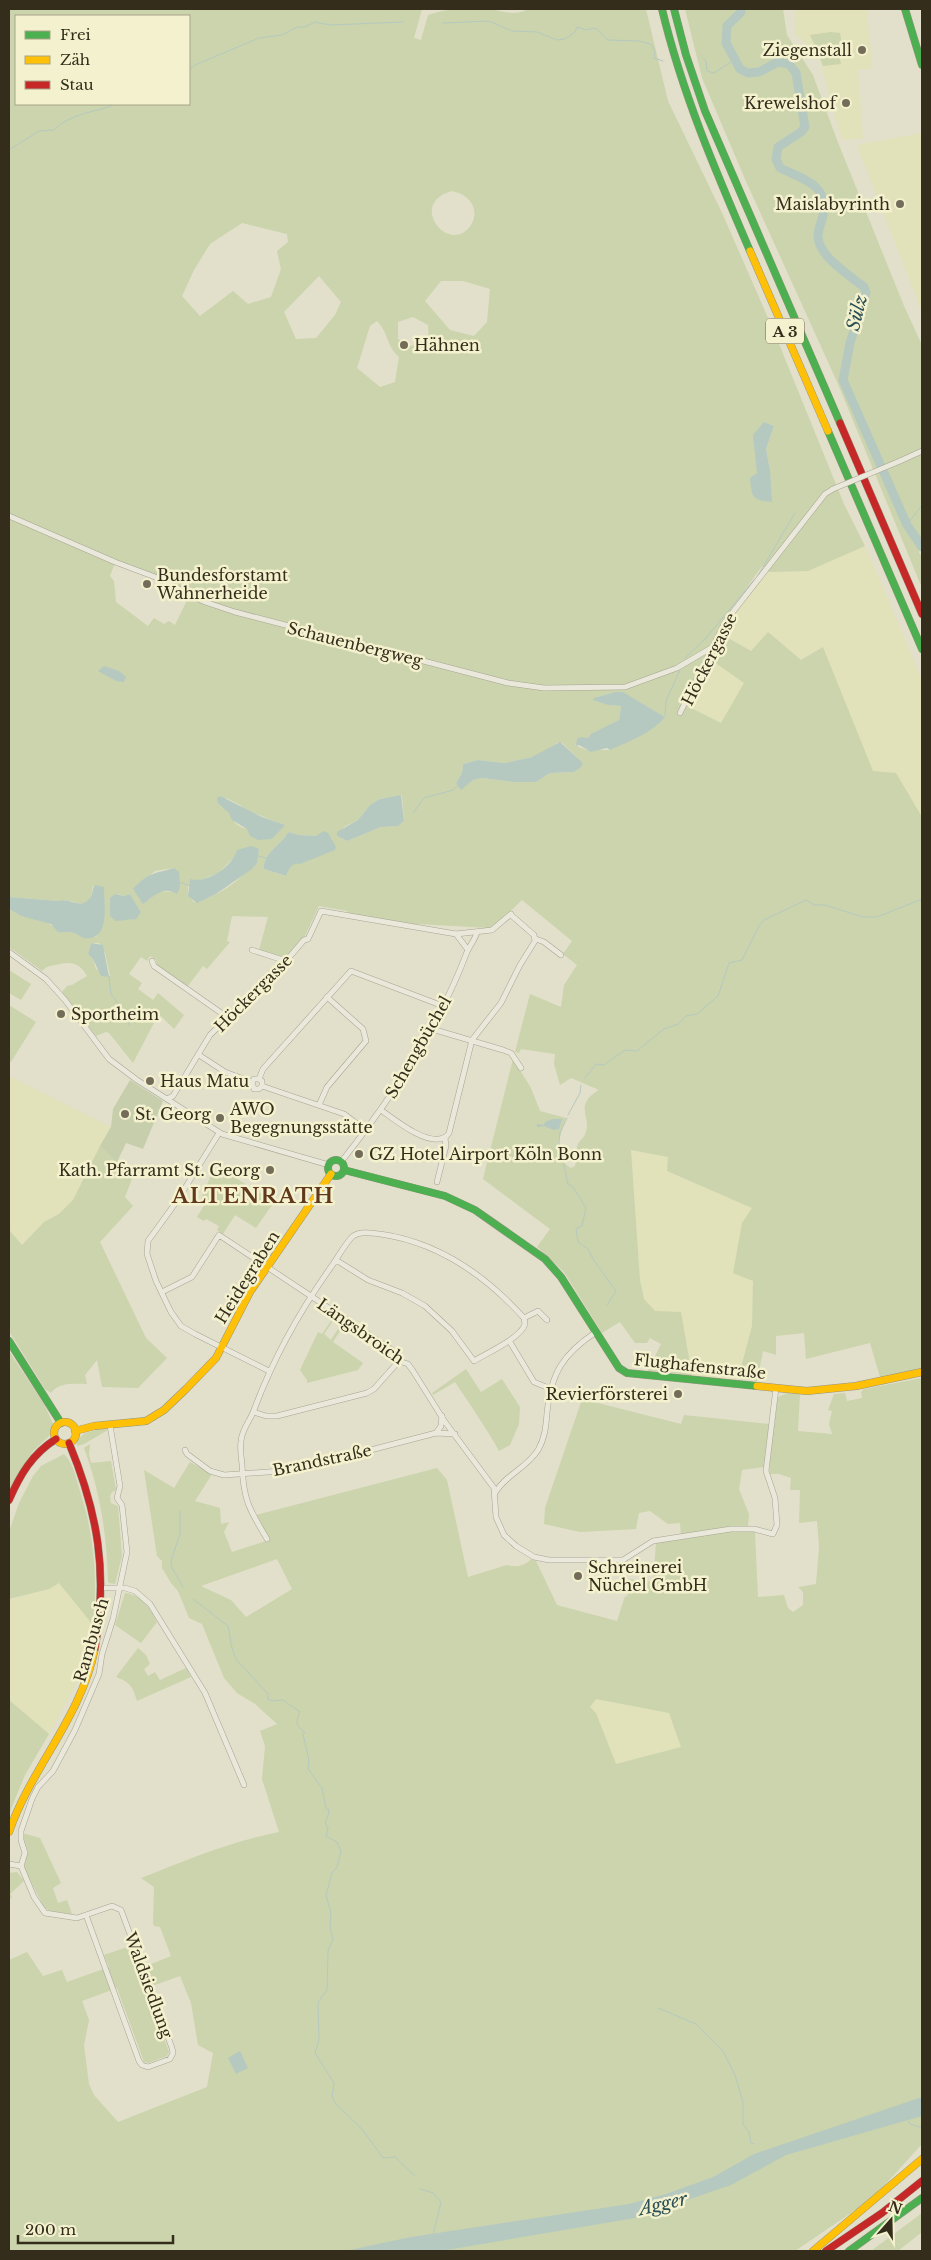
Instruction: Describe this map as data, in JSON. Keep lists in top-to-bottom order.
{
  "streets": {
    "main road": [
      "A 3",
      "Heidegraben",
      "Flughafenstraße",
      "Rambusch"
    ],
    "street": [
      "Schauenbergweg",
      "Höckergasse",
      "Schengbüchel",
      "Längsbroich",
      "Brandstraße",
      "Waldsiedlung"
    ]
  },
  "crossings": [
    ["Schauenbergweg", "Höckergasse"],
    ["Schengbüchel", "Heidegraben"],
    ["Schengbüchel", "Flughafenstraße"],
    ["Heidegraben", "Längsbroich"],
    ["Heidegraben", "Flughafenstraße"],
    ["Heidegraben", "Rambusch"],
    ["Längsbroich", "Brandstraße"],
    ["Rambusch", "Waldsiedlung"]
  ],
  "districts": ["ALTENRATH"],
  "water": ["Sülz", "Agger"],
  "places": [
    "Ziegenstall",
    "Krewelshof",
    "Maislabyrinth",
    "Hähnen",
    "Bundesforstamt Wahnerheide",
    "Sportheim",
    "Haus Matu",
    "St. Georg",
    "AWO Begegnungsstätte",
    "GZ Hotel Airport Köln Bonn",
    "Kath. Pfarramt St. Georg",
    "Revierförsterei",
    "Schreinerei Nüchel GmbH"
  ],
  "legend": ["Frei", "Zäh", "Stau"],
  "scale_bar": "200 m",
  "north": "top"
}
